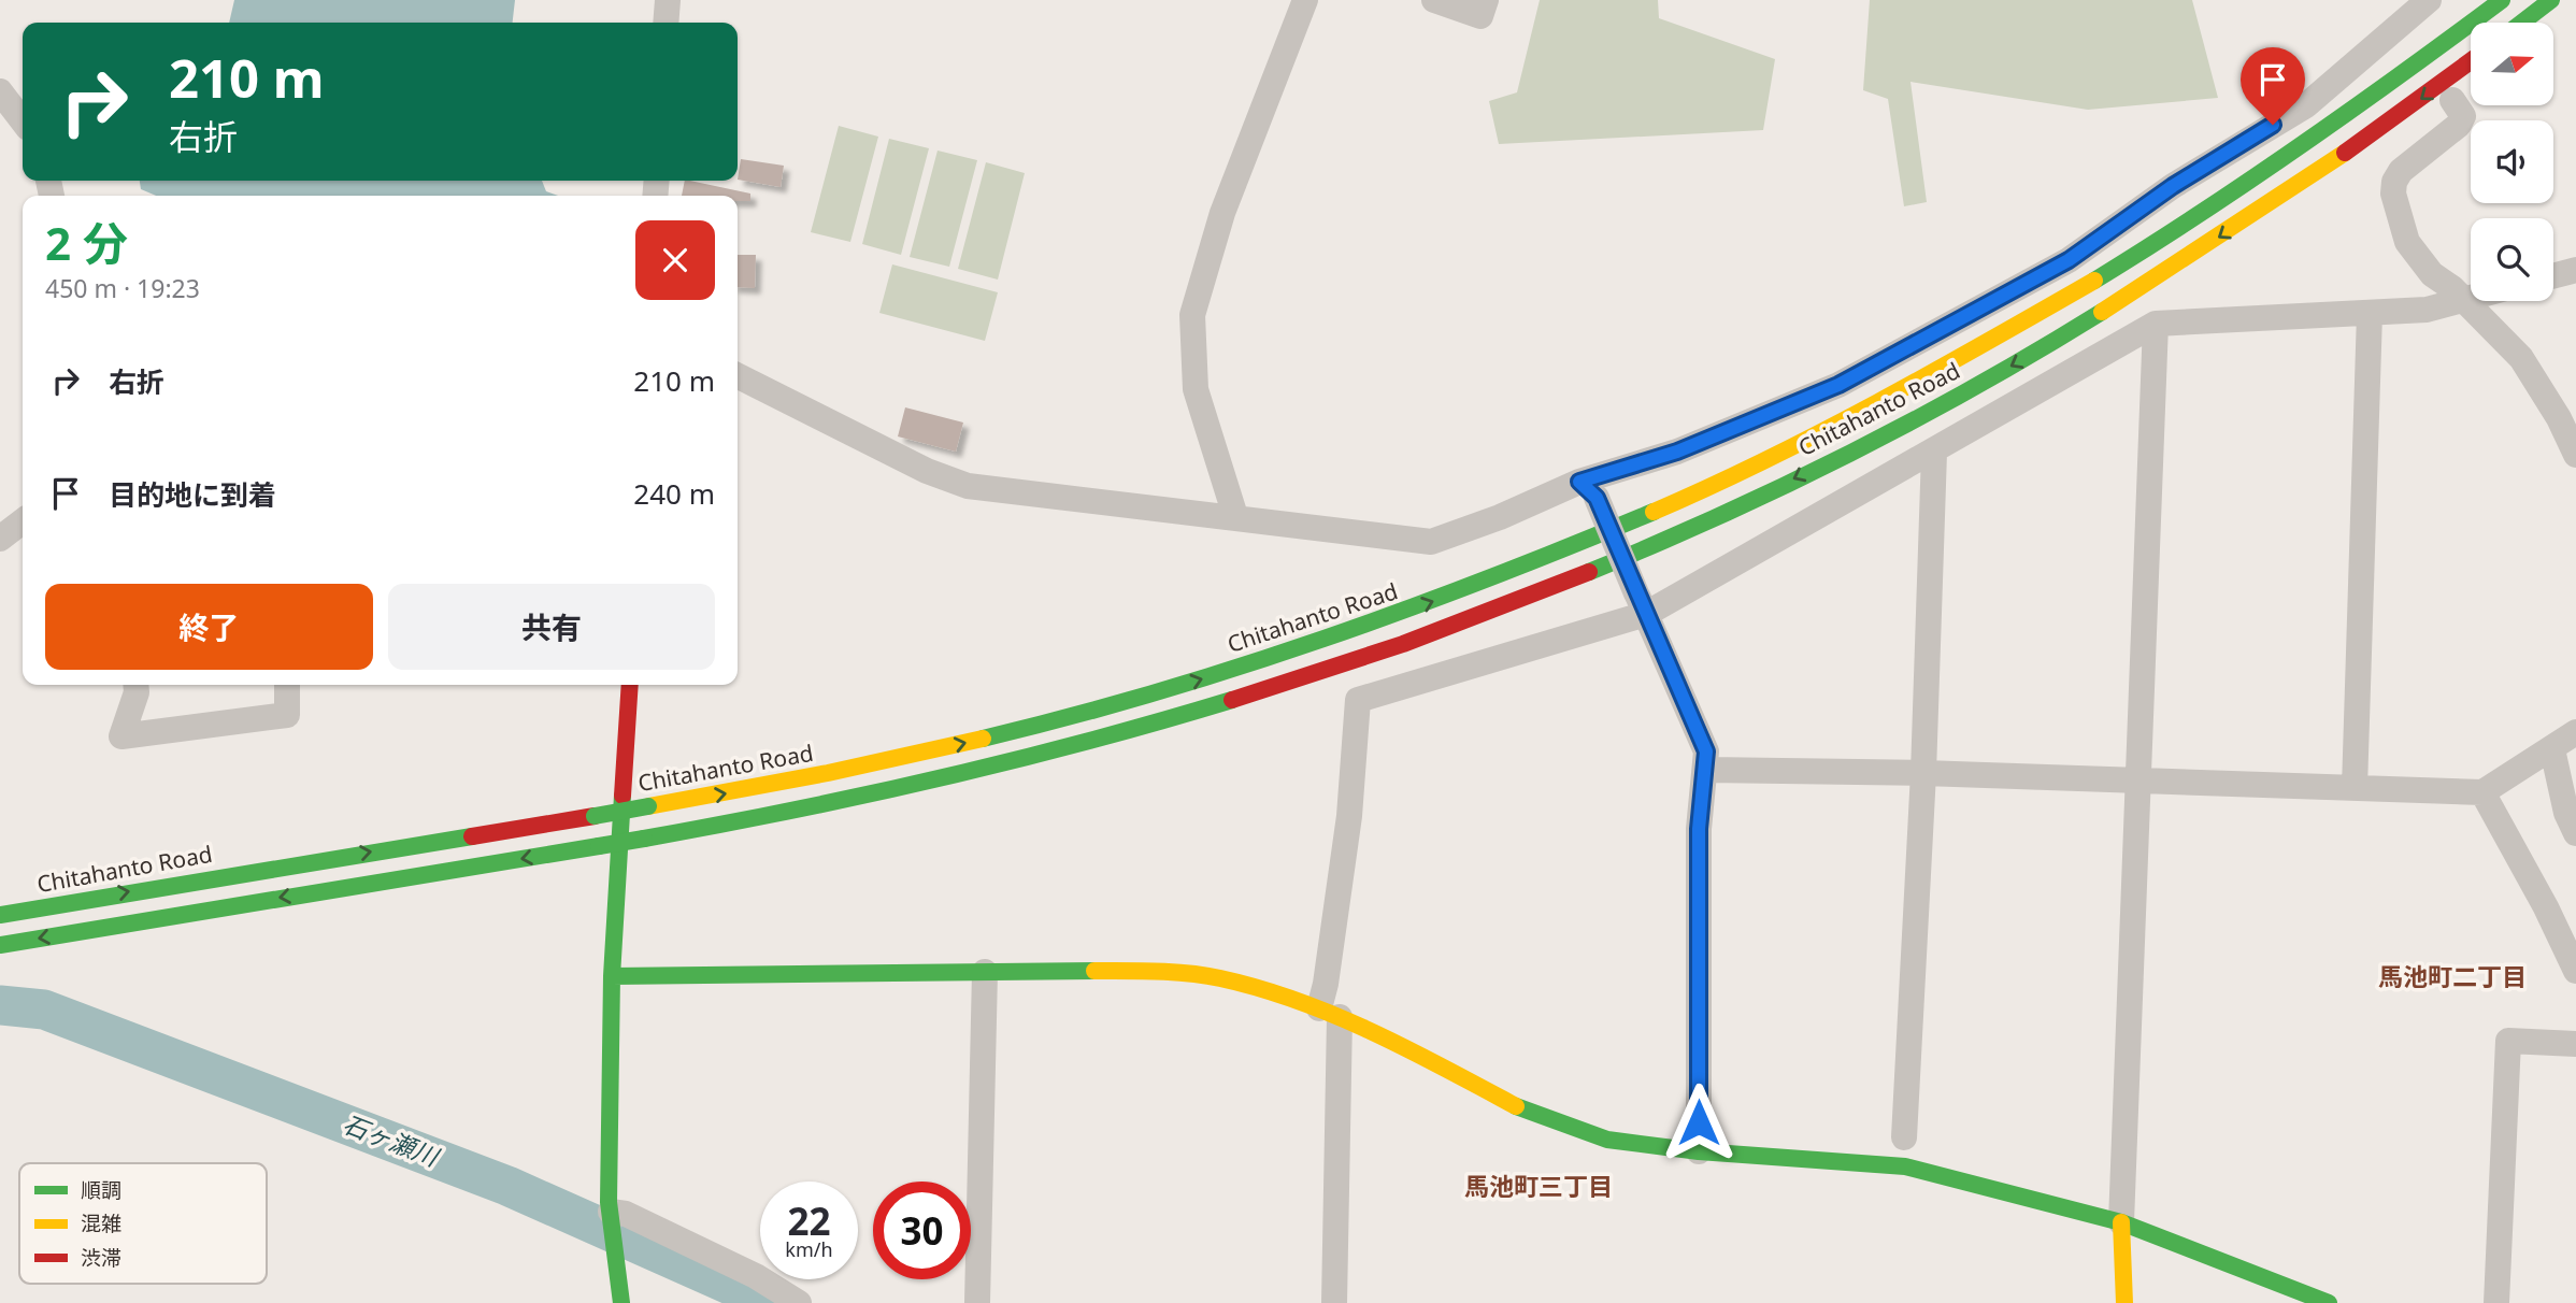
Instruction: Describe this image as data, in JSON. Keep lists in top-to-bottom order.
{
  "streets": {
    "main road": ["Chitahanto Road"]
  },
  "districts": ["馬池町二丁目", "馬池町三丁目"],
  "water": ["石ヶ瀬川"],
  "legend": ["順調", "混雑", "渋滞"],
  "north": "right",
  "page": {
    "turn": ["210 m", "右折"],
    "heading": ["2 分", "450 m · 19:23"],
    "list": [
      {
        "name": "右折",
        "value": "210 m"
      },
      {
        "name": "目的地に到着",
        "value": "240 m"
      }
    ],
    "buttons": ["終了", "共有"],
    "speed": "22 km/h",
    "limit": "30"
  }
}
